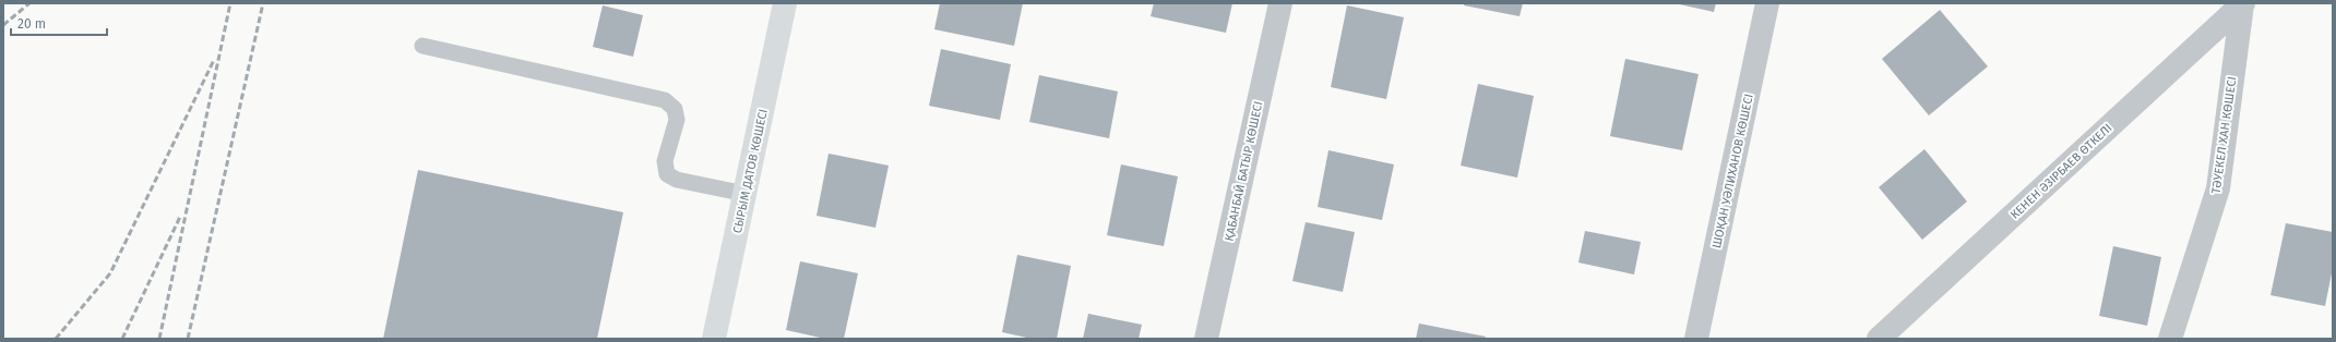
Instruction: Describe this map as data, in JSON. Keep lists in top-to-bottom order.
{
  "streets": {
    "main road": ["СЫРЫМ ДАТОВ КӨШЕСІ"],
    "street": [
      "ТӘУЕКЕЛ ХАН КӨШЕСІ",
      "ҚАБАНБАЙ БАТЫР КӨШЕСІ",
      "ШОҚАН УӘЛИХАНОВ КӨШЕСІ",
      "КЕНЕН ӘЗІРБАЕВ ӨТКЕЛІ"
    ]
  },
  "crossings": [
    ["ТӘУЕКЕЛ ХАН КӨШЕСІ", "КЕНЕН ӘЗІРБАЕВ ӨТКЕЛІ"]
  ],
  "scale_bar": "20 m"
}
